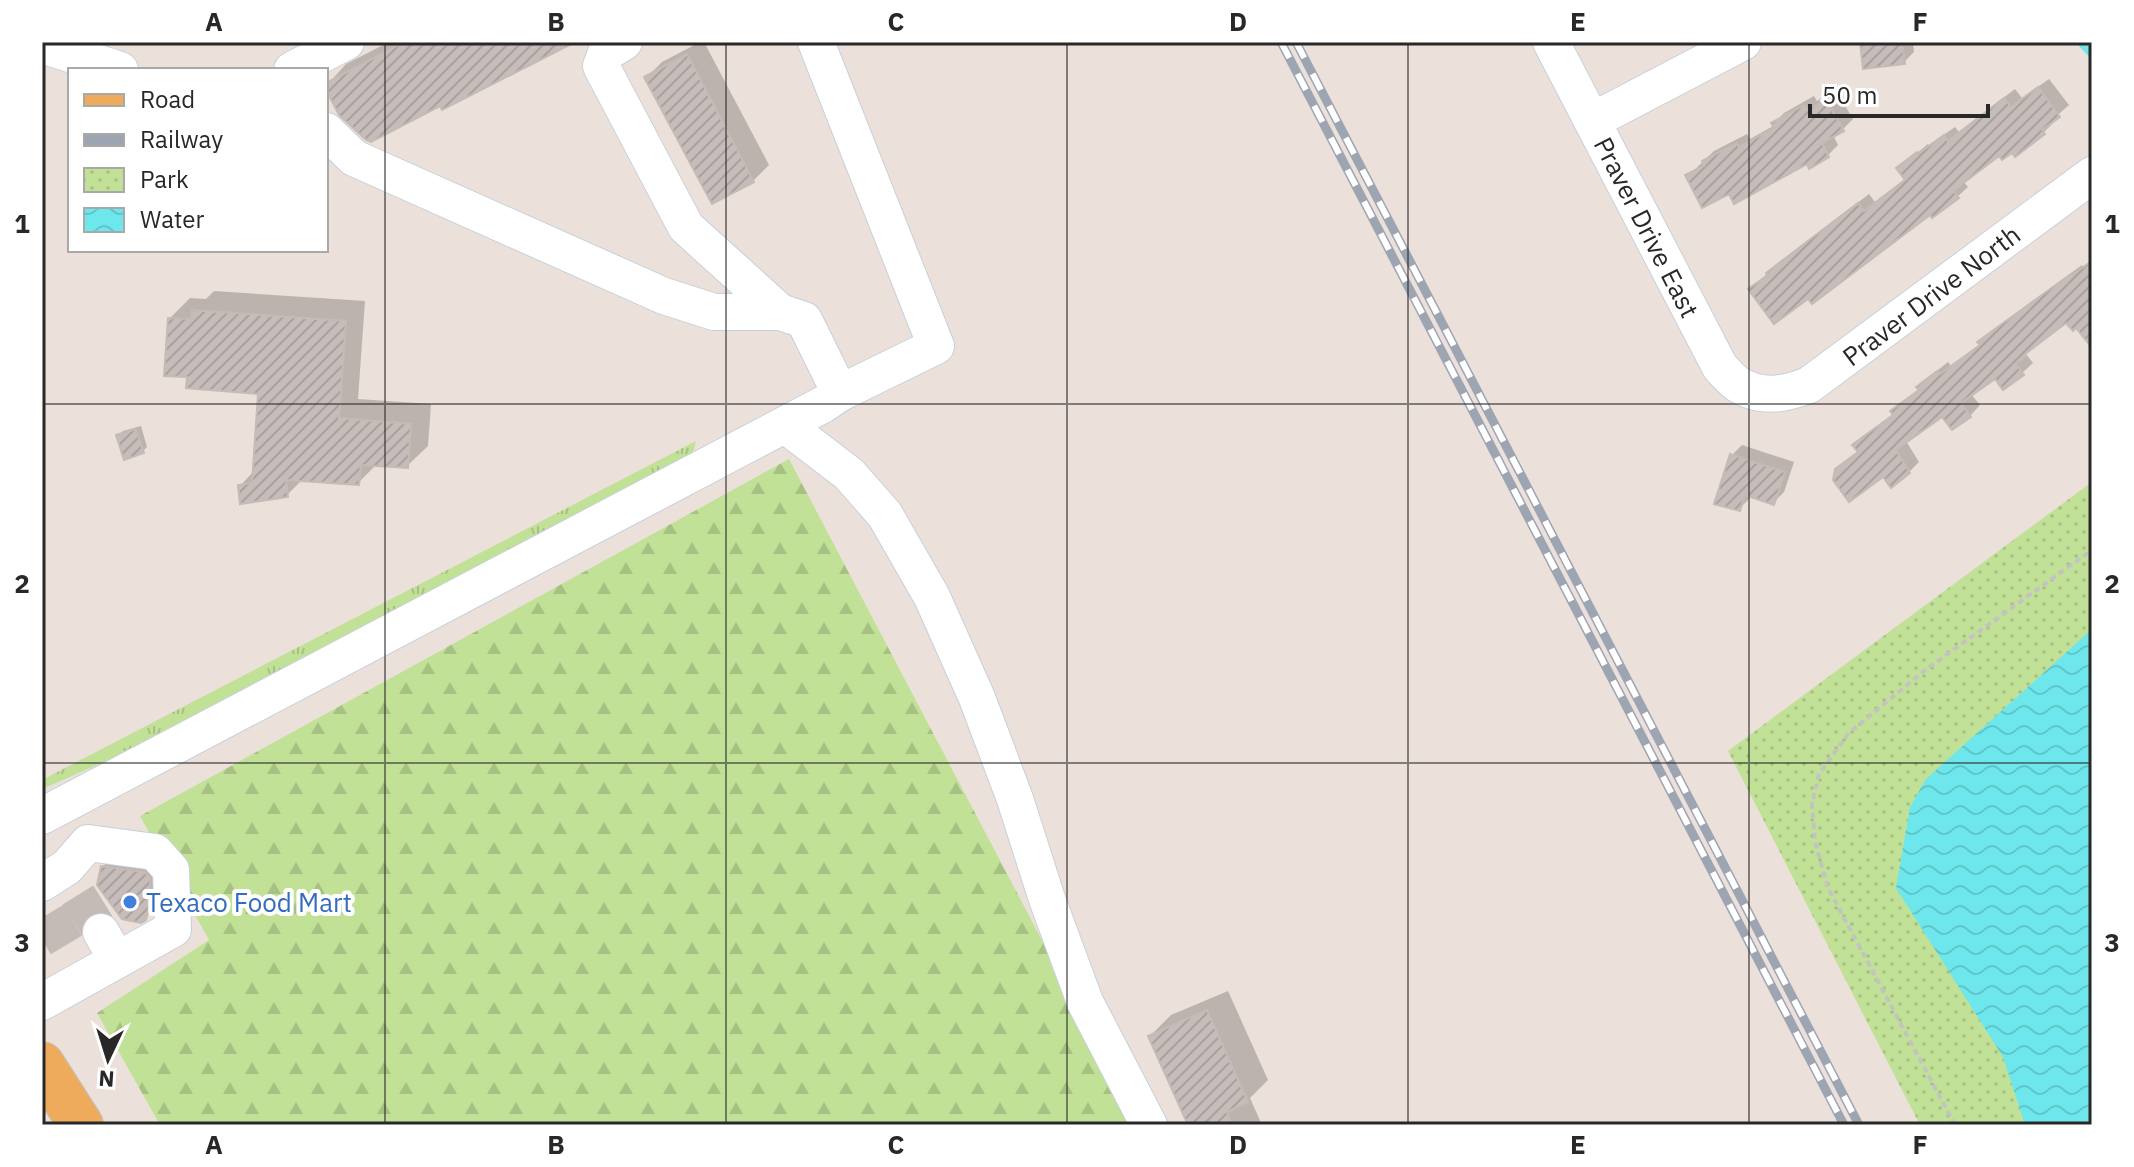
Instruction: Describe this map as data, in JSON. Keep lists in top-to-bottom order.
{
  "streets": {
    "street": ["Praver Drive East", "Praver Drive North"]
  },
  "crossings": [
    ["Praver Drive East", "Praver Drive North"]
  ],
  "places": ["Texaco Food Mart"],
  "legend": [
    "Road",
    "Railway",
    "Park",
    "Water"
  ],
  "scale_bar": "50 m",
  "north": "bottom",
  "grid": {
    "columns": [
      "A",
      "B",
      "C",
      "D",
      "E",
      "F"
    ],
    "rows": ["1", "2", "3"]
  }
}
